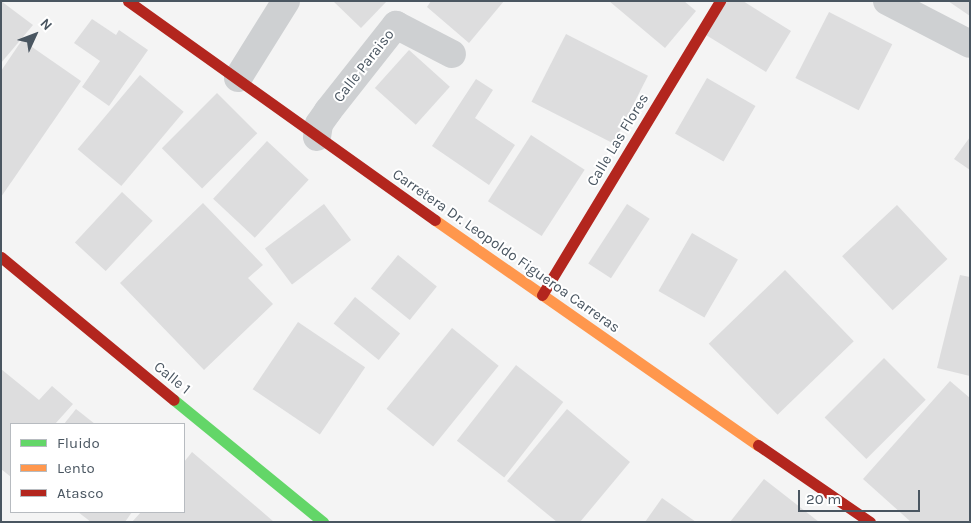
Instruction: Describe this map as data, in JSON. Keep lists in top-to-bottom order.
{
  "streets": {
    "street": [
      "Calle Paraiso",
      "Calle Las Flores",
      "Carretera Dr. Leopoldo Figueroa Carreras",
      "Calle 1"
    ]
  },
  "crossings": [
    ["Calle Paraiso", "Carretera Dr. Leopoldo Figueroa Carreras"],
    ["Calle Las Flores", "Carretera Dr. Leopoldo Figueroa Carreras"]
  ],
  "legend": ["Fluido", "Lento", "Atasco"],
  "scale_bar": "20 m",
  "north": "top right"
}
